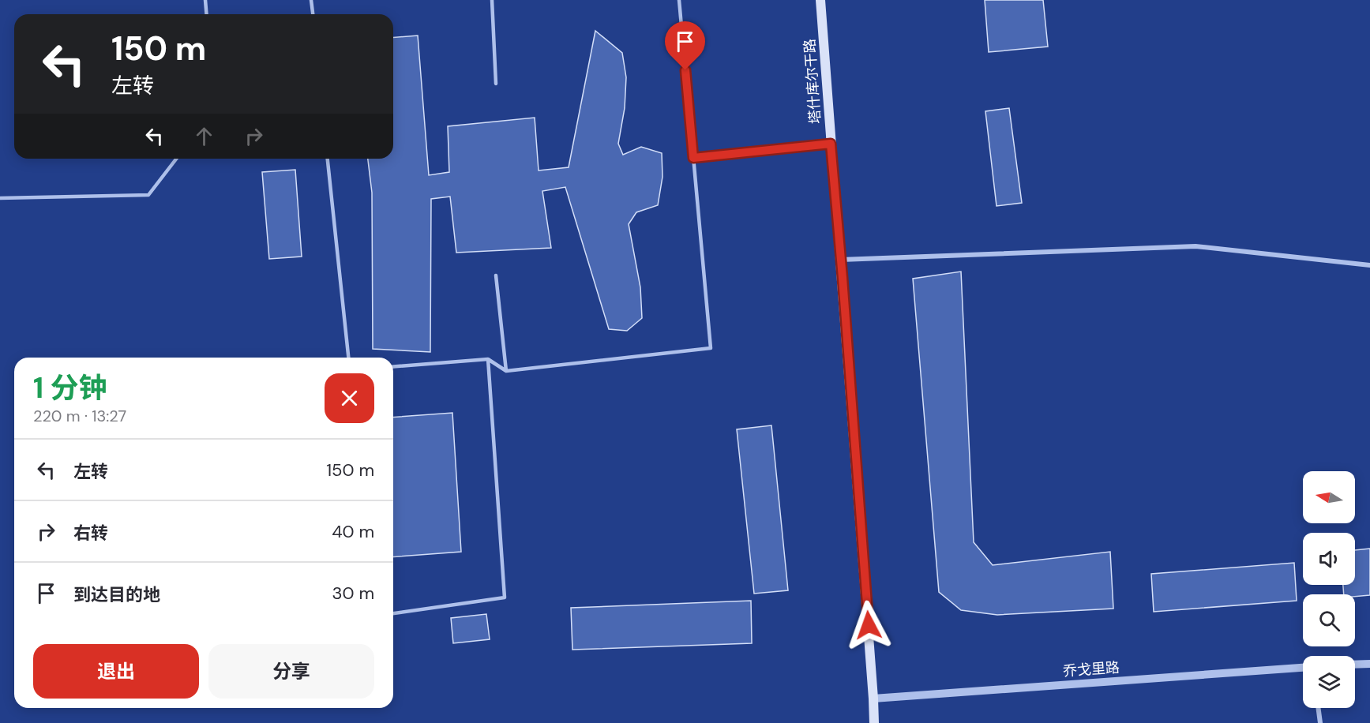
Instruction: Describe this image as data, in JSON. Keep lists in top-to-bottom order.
{
  "streets": {
    "main road": ["塔什库尔干路"],
    "street": ["乔戈里路"]
  },
  "crossings": [
    ["塔什库尔干路", "乔戈里路"]
  ],
  "north": "left",
  "page": {
    "turn": ["150 m", "左转"],
    "heading": ["1 分钟", "220 m · 13:27"],
    "list": [
      {
        "name": "左转",
        "value": "150 m"
      },
      {
        "name": "右转",
        "value": "40 m"
      },
      {
        "name": "到达目的地",
        "value": "30 m"
      }
    ],
    "buttons": ["退出", "分享"]
  }
}
